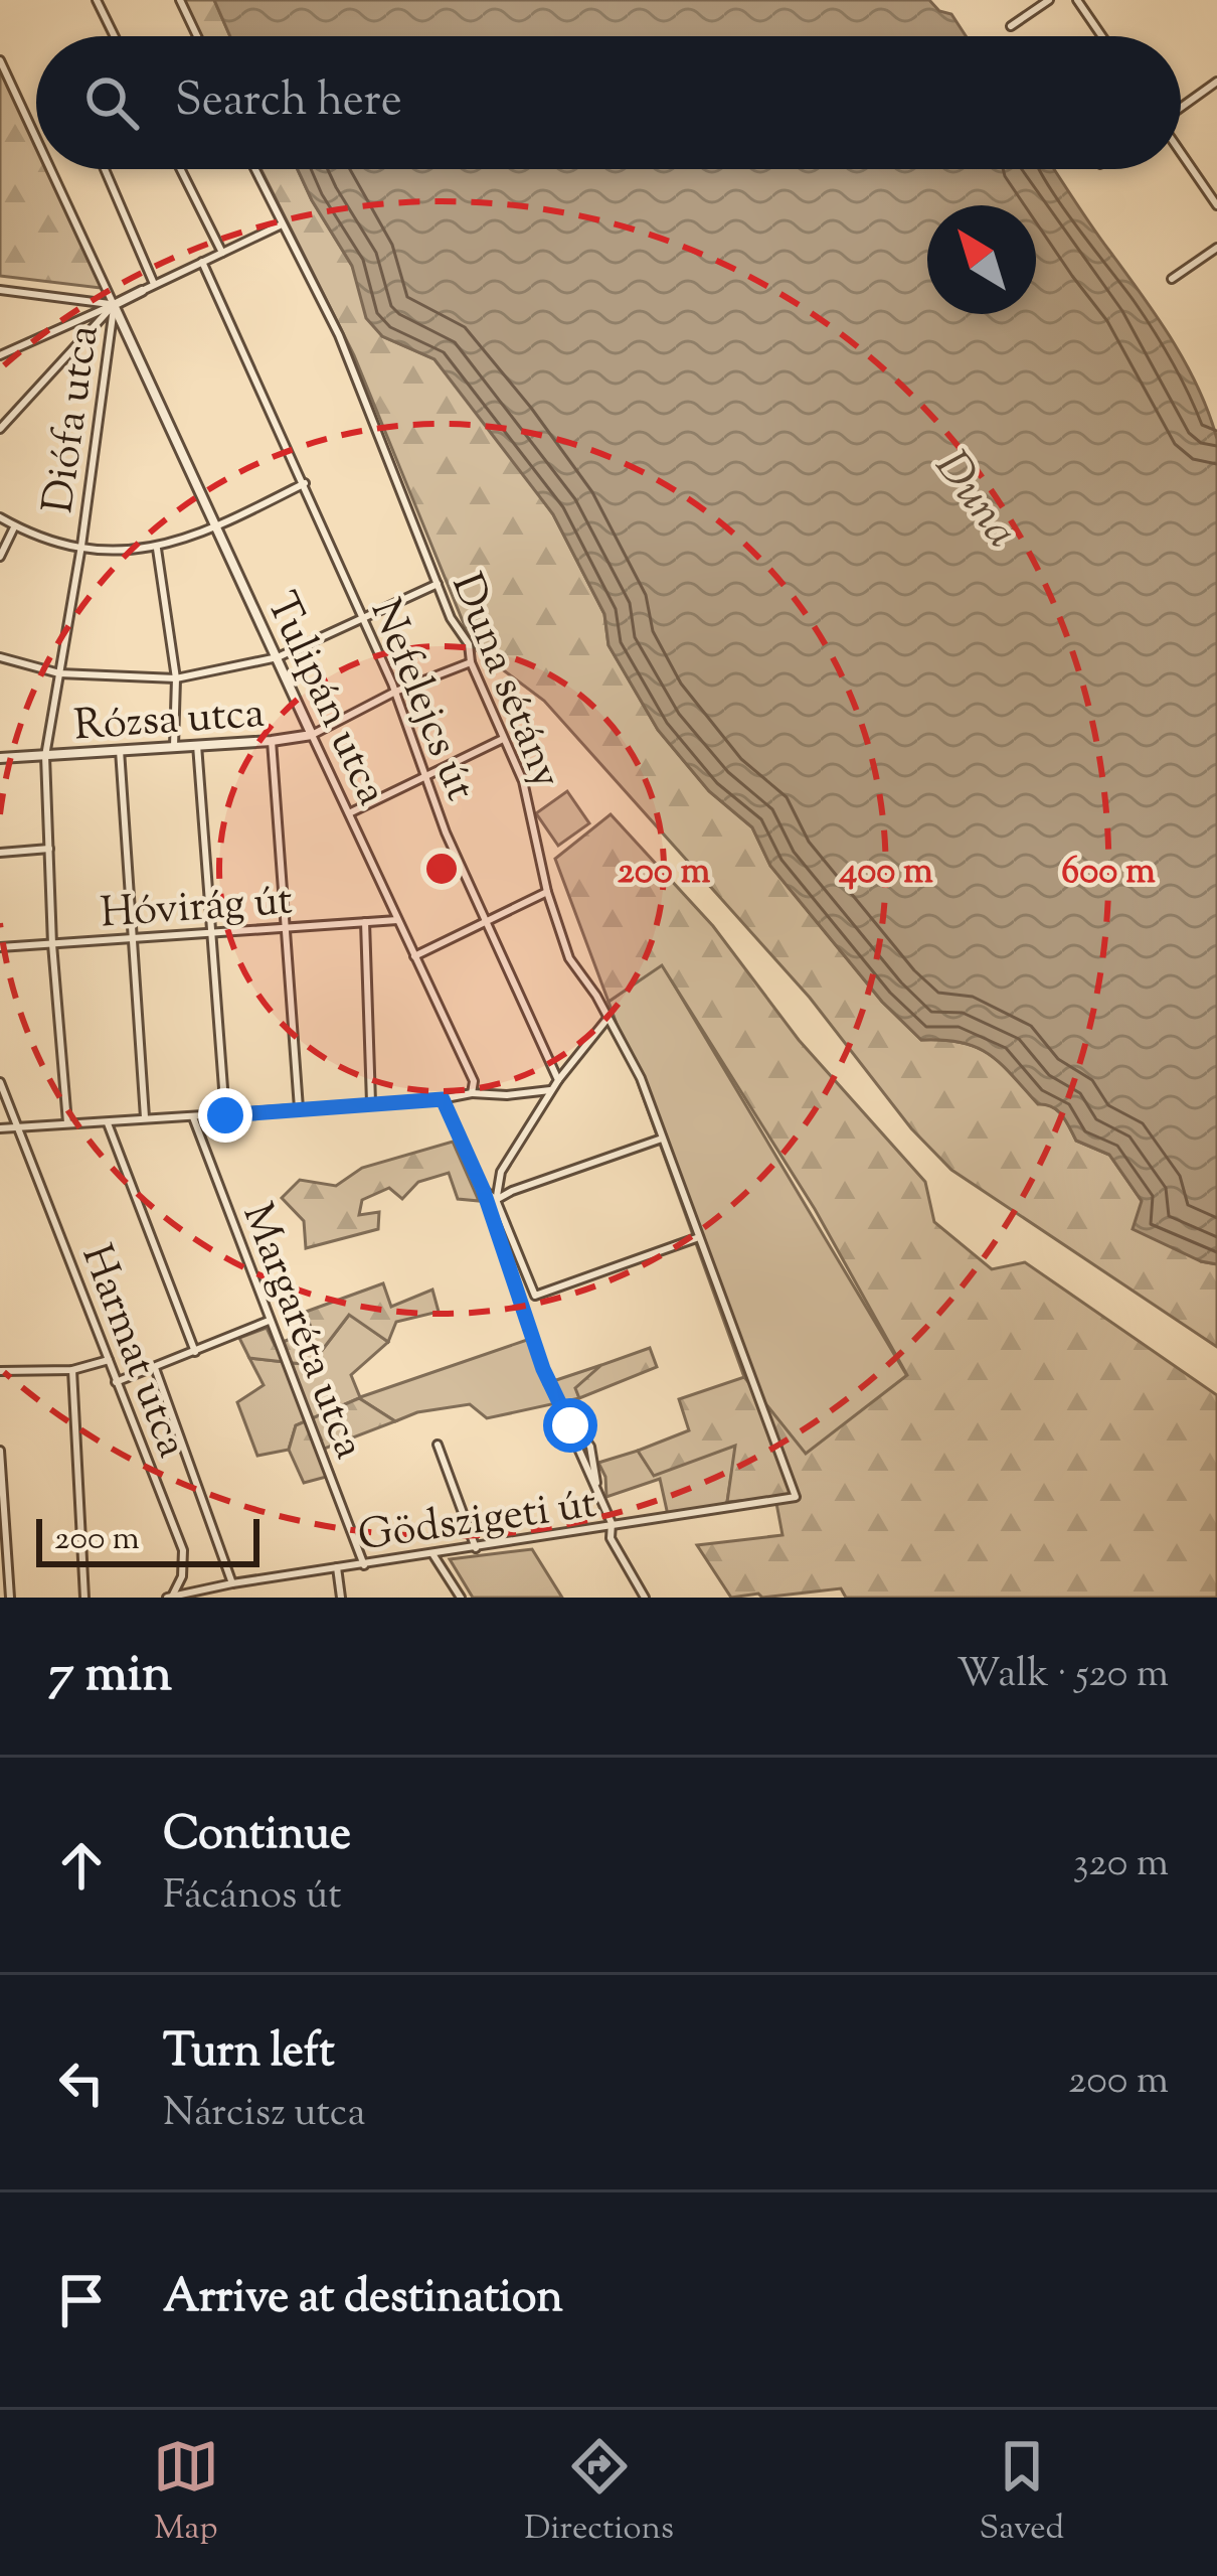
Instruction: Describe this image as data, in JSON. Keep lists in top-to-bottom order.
{
  "streets": {
    "street": [
      "Diófa utca",
      "Duna sétány",
      "Tulipán utca",
      "Nefelejcs út",
      "Rózsa utca",
      "Hóvirág út",
      "Margaréta utca",
      "Harmat utca",
      "Gödszigeti út"
    ]
  },
  "crossings": [
    ["Diófa utca", "Tulipán utca"],
    ["Diófa utca", "Rózsa utca"],
    ["Diófa utca", "Hóvirág út"],
    ["Duna sétány", "Rózsa utca"],
    ["Duna sétány", "Gödszigeti út"],
    ["Tulipán utca", "Rózsa utca"],
    ["Tulipán utca", "Hóvirág út"],
    ["Nefelejcs út", "Rózsa utca"],
    ["Margaréta utca", "Gödszigeti út"],
    ["Harmat utca", "Gödszigeti út"]
  ],
  "water": ["Duna"],
  "scale_bar": "200 m",
  "north": "top left",
  "page": {
    "search": "Search here",
    "scale": "200 m",
    "heading": ["7 min", "Walk · 520 m"],
    "list": [
      ["Continue", "Fácános út", "320 m"],
      ["Turn left", "Nárcisz utca", "200 m"],
      "Arrive at destination"
    ],
    "nav": ["Map", "Directions", "Saved"]
  },
  "rings": ["200 m", "400 m", "600 m"]
}
